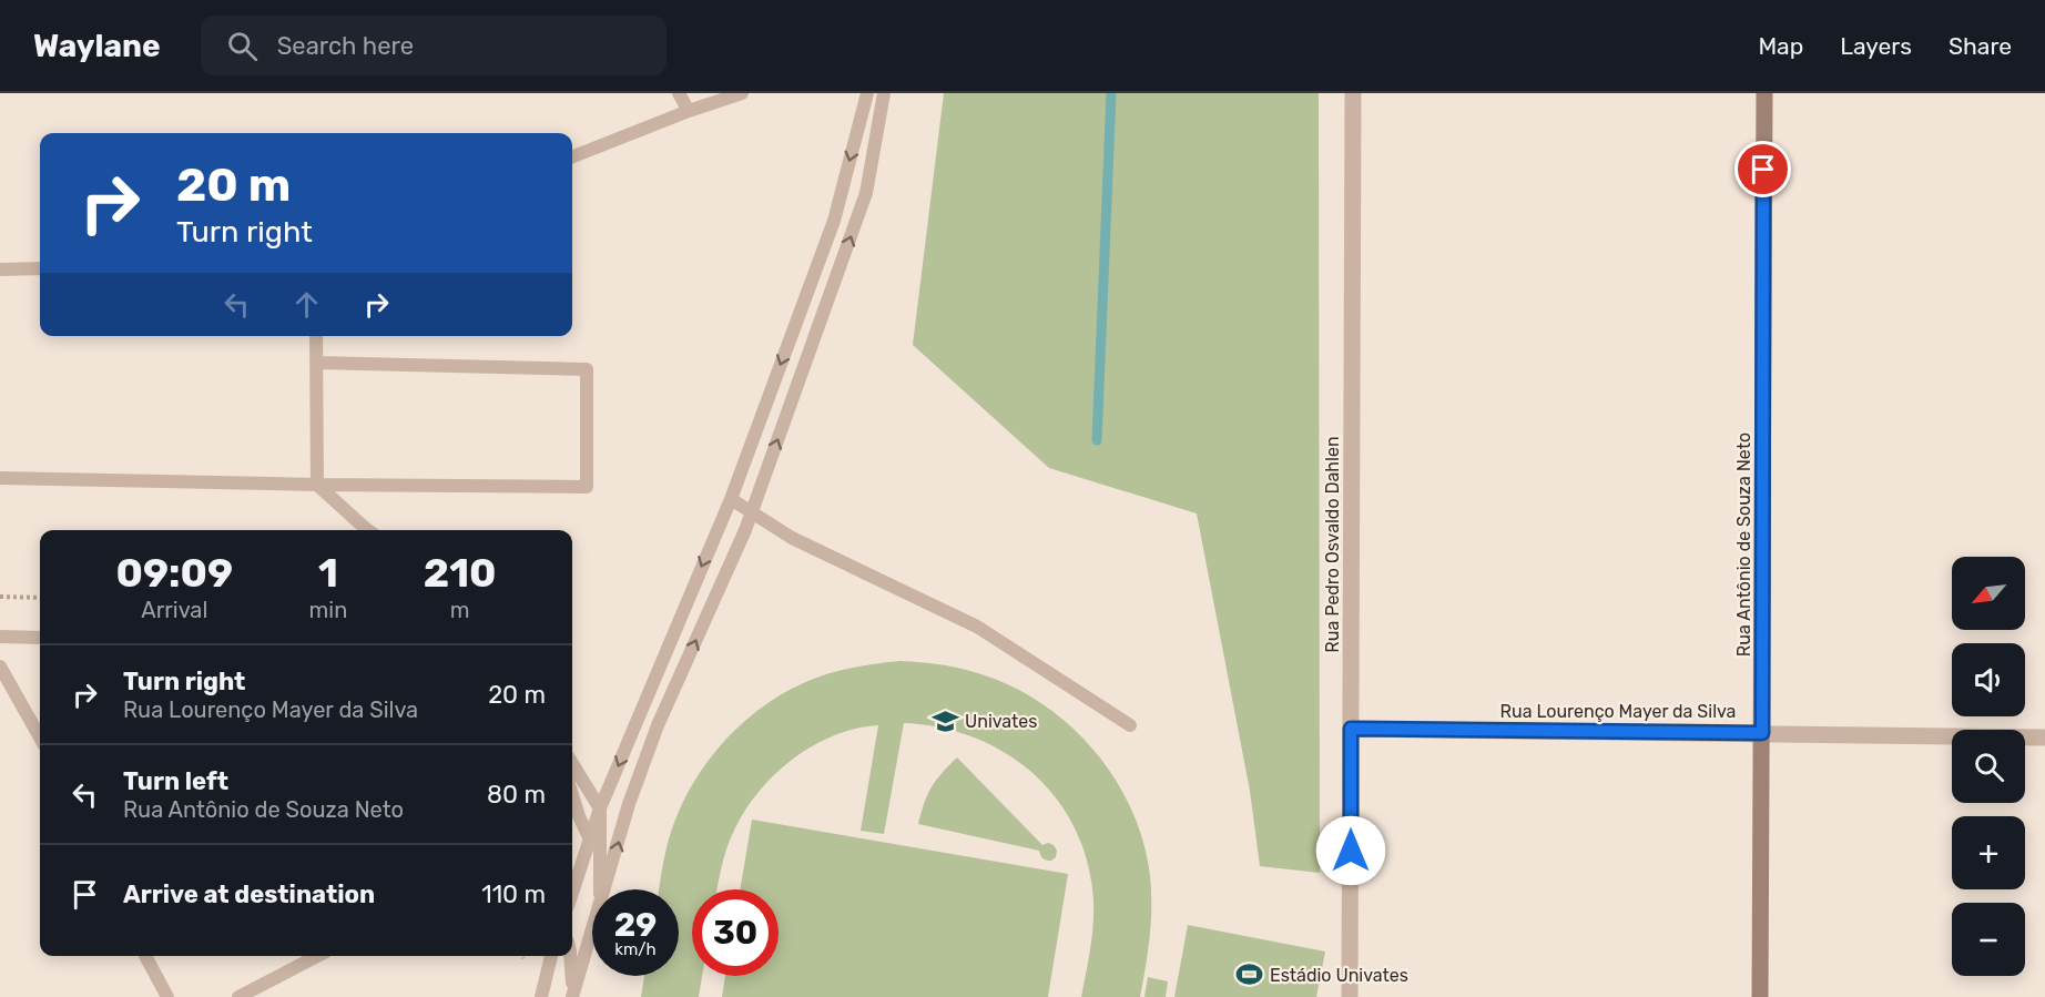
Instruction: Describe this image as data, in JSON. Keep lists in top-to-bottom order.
{
  "streets": {
    "street": ["Rua Pedro Osvaldo Dahlen", "Rua Antônio de Souza Neto", "Rua Lourenço Mayer da Silva"]
  },
  "crossings": [
    ["Rua Pedro Osvaldo Dahlen", "Rua Lourenço Mayer da Silva"],
    ["Rua Antônio de Souza Neto", "Rua Lourenço Mayer da Silva"]
  ],
  "places": {
    "school or university": ["Univates"],
    "sports": ["Estádio Univates"]
  },
  "north": "bottom left",
  "page": {
    "header": "Waylane",
    "search": "Search here",
    "nav": ["Map", "Layers", "Share"],
    "turn": ["20 m", "Turn right"],
    "eta": [
      "09:09",
      "Arrival",
      "1",
      "min",
      "210",
      "m"
    ],
    "map_buttons": ["+", "−"],
    "list": [
      {
        "name": "Turn right",
        "note": "Rua Lourenço Mayer da Silva",
        "value": "20 m"
      },
      {
        "name": "Turn left",
        "note": "Rua Antônio de Souza Neto",
        "value": "80 m"
      },
      {
        "name": "Arrive at destination",
        "value": "110 m"
      }
    ],
    "speed": "29 km/h",
    "limit": "30"
  }
}
